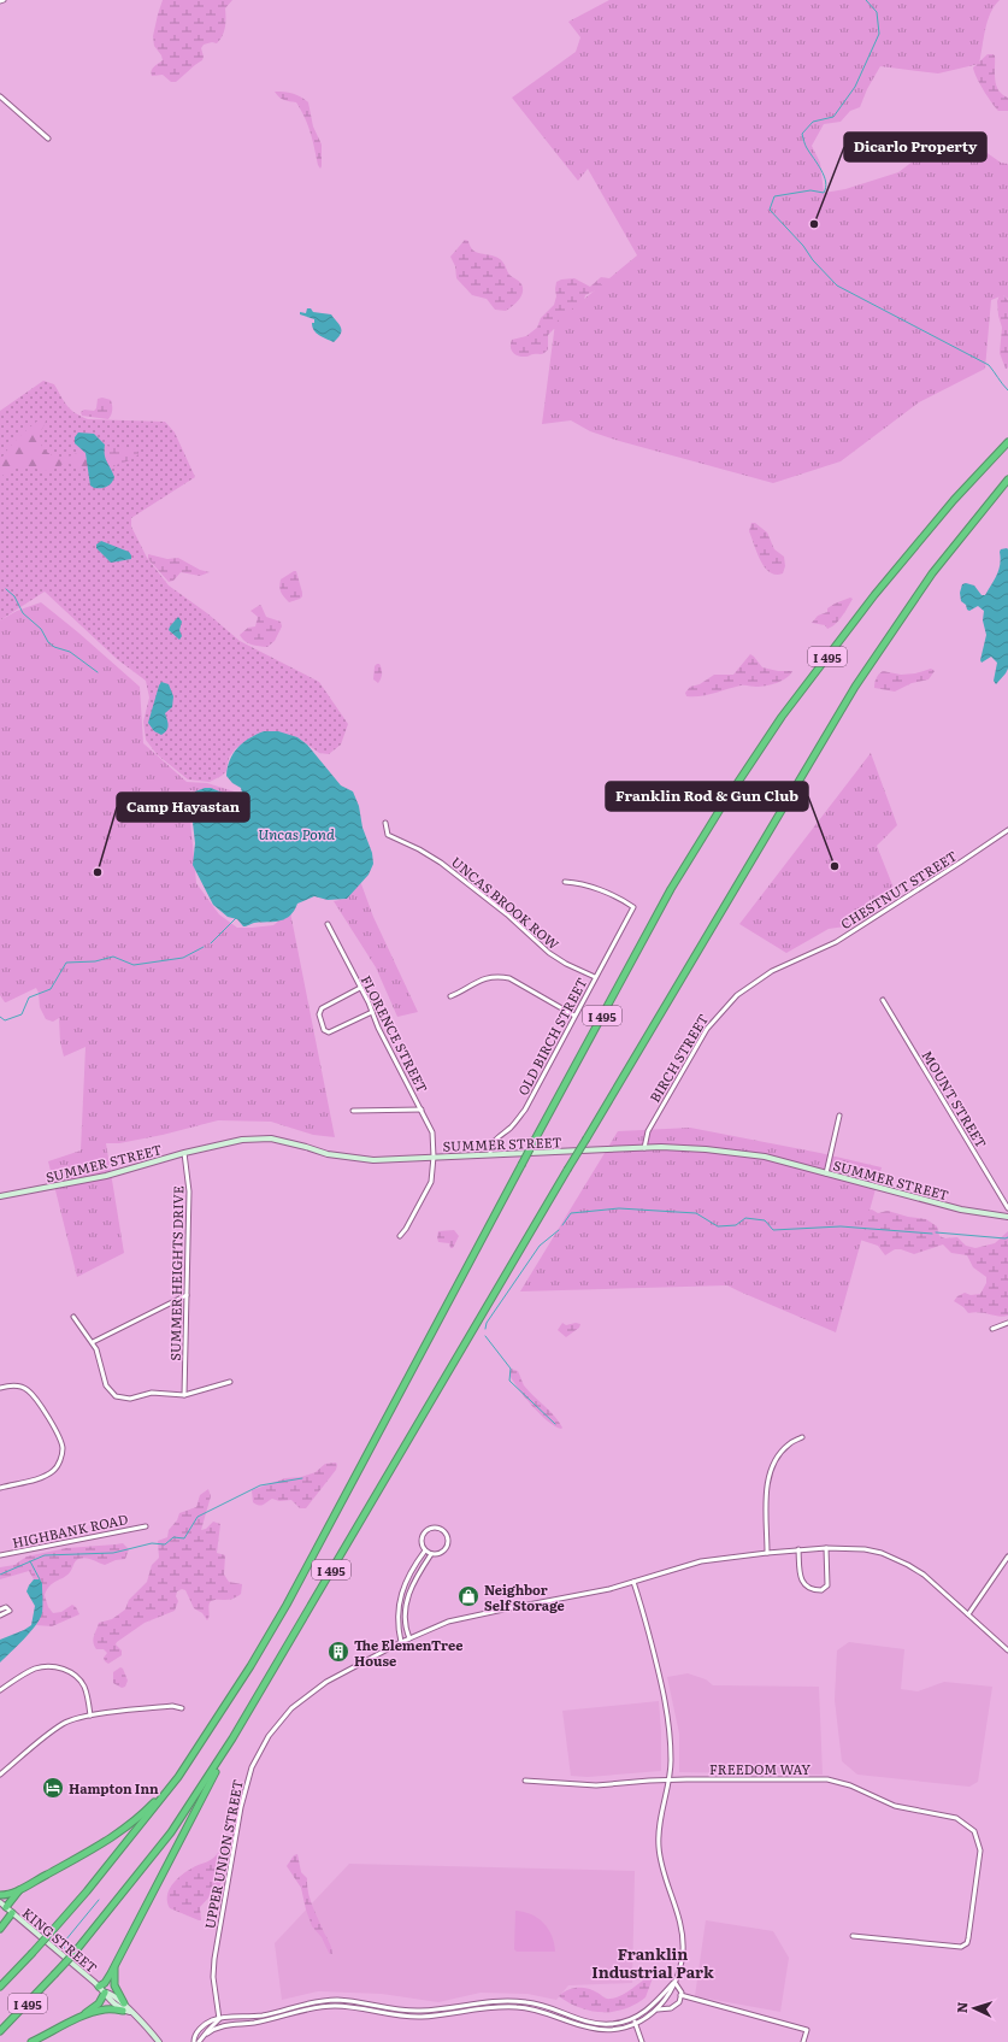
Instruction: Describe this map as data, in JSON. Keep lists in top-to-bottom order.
{
  "streets": {
    "highway": ["I 495"],
    "main road": ["SUMMER STREET", "KING STREET"],
    "street": [
      "CHESTNUT STREET",
      "UNCAS BROOK ROW",
      "FLORENCE STREET",
      "OLD BIRCH STREET",
      "BIRCH STREET",
      "MOUNT STREET",
      "SUMMER HEIGHTS DRIVE",
      "HIGHBANK ROAD",
      "FREEDOM WAY",
      "UPPER UNION STREET"
    ]
  },
  "crossings": [
    ["CHESTNUT STREET", "BIRCH STREET"],
    ["UNCAS BROOK ROW", "OLD BIRCH STREET"],
    ["FLORENCE STREET", "SUMMER STREET"],
    ["OLD BIRCH STREET", "SUMMER STREET"],
    ["BIRCH STREET", "SUMMER STREET"],
    ["SUMMER STREET", "SUMMER HEIGHTS DRIVE"]
  ],
  "districts": ["Franklin Industrial Park"],
  "water": ["Uncas Pond"],
  "places": {
    "other": ["Dicarlo Property", "Franklin Rod & Gun Club", "Camp Hayastan"],
    "shop": ["Neighbor Self Storage"],
    "building": ["The ElemenTree House"],
    "hotel": ["Hampton Inn"]
  },
  "north": "left"
}
